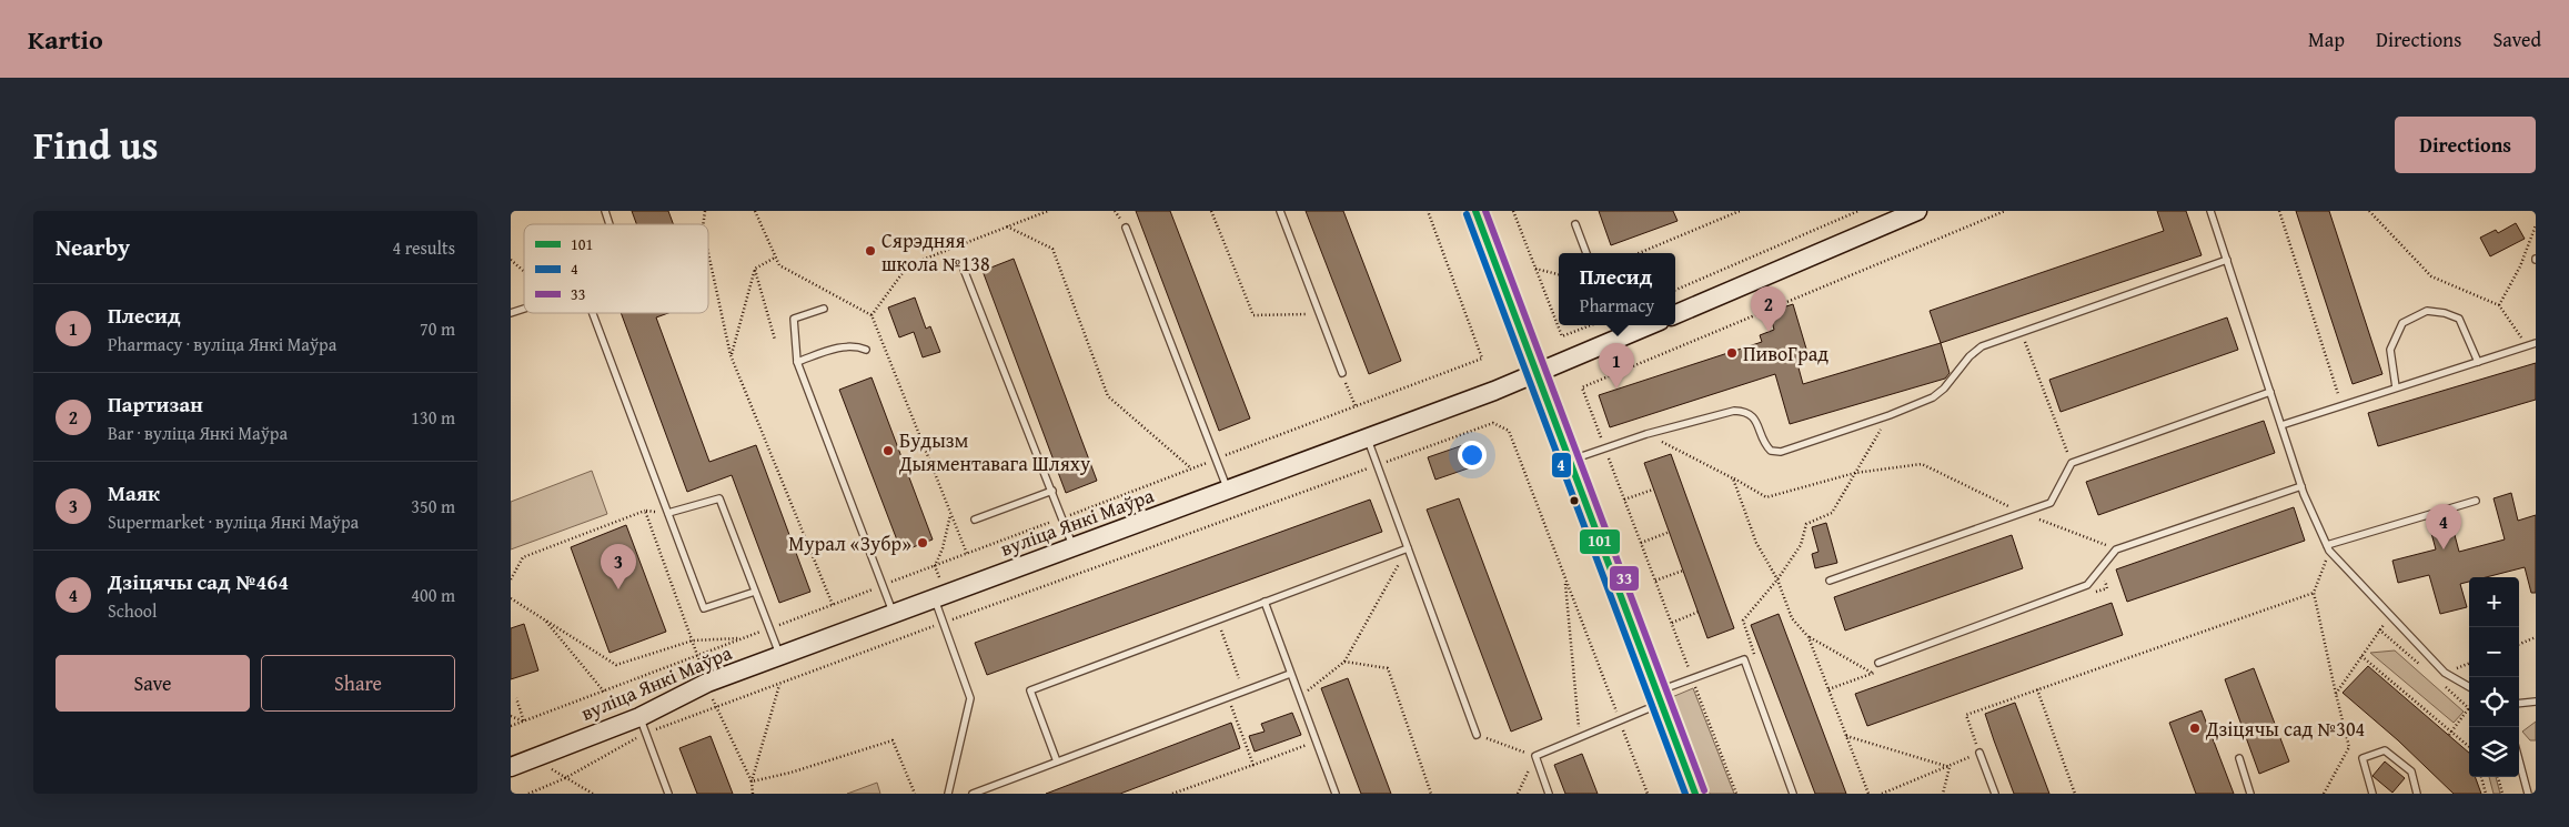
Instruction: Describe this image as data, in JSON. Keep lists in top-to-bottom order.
{
  "streets": {
    "street": ["вуліца Янкі Маўра"]
  },
  "places": [
    "Сярэдняя школа №138",
    "ПивоГрад",
    "Будызм Дыяментавага Шляху",
    "Мурал «Зубр»",
    "Дзіцячы сад №304"
  ],
  "lines": ["transit line 101", "transit line 33", "transit line 4"],
  "legend": ["101", "4", "33"],
  "page": {
    "header": "Kartio",
    "nav": ["Map", "Directions", "Saved"],
    "title": "Find us",
    "buttons": [
      "Directions",
      ["Save", "Share"]
    ],
    "heading": ["Nearby", "4 results"],
    "popup": ["Плесид", "Pharmacy"],
    "list": [
      {
        "mark": "1",
        "name": "Плесид",
        "note": "Pharmacy · вуліца Янкі Маўра",
        "value": "70 m"
      },
      {
        "mark": "2",
        "name": "Партизан",
        "note": "Bar · вуліца Янкі Маўра",
        "value": "130 m"
      },
      {
        "mark": "3",
        "name": "Маяк",
        "note": "Supermarket · вуліца Янкі Маўра",
        "value": "350 m"
      },
      {
        "mark": "4",
        "name": "Дзіцячы сад №464",
        "note": "School",
        "value": "400 m"
      }
    ],
    "pins": [
      "2",
      "1",
      "4",
      "3"
    ],
    "map_buttons": ["+", "−"]
  }
}
